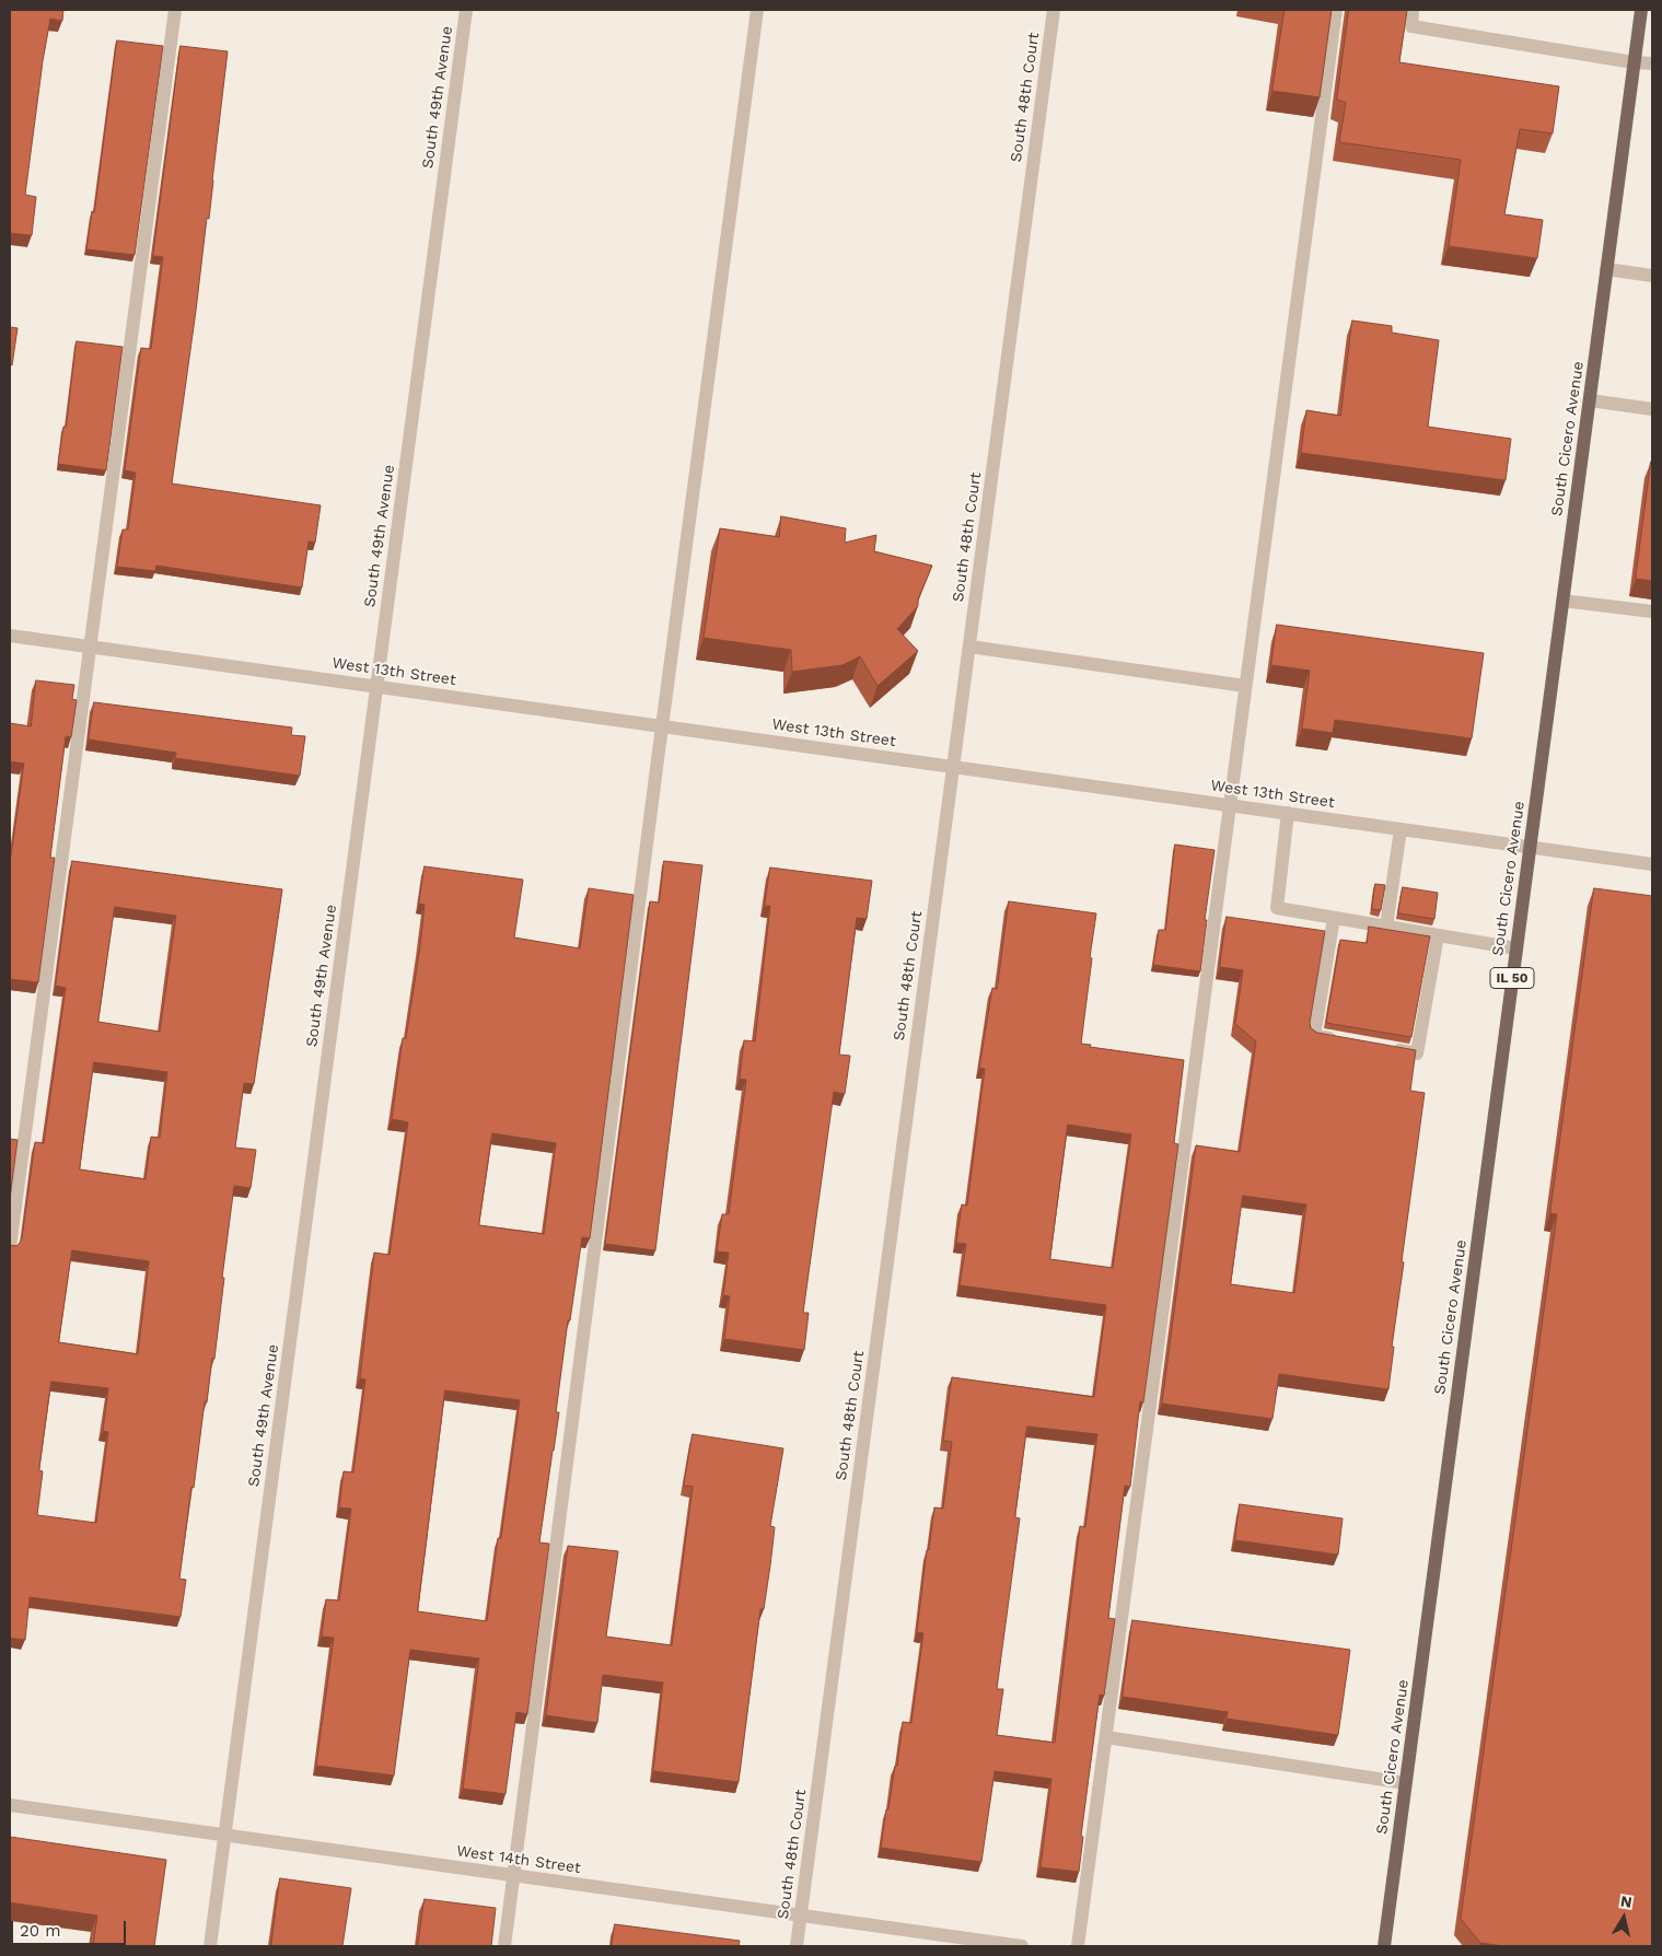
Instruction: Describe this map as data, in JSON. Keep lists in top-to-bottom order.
{
  "streets": {
    "main road": ["South Cicero Avenue", "IL 50"],
    "street": [
      "South 49th Avenue",
      "South 48th Court",
      "West 13th Street",
      "West 14th Street"
    ]
  },
  "crossings": [
    ["South 49th Avenue", "West 13th Street"],
    ["South 49th Avenue", "West 14th Street"],
    ["South 48th Court", "West 13th Street"],
    ["South 48th Court", "West 14th Street"],
    ["South Cicero Avenue", "West 13th Street"]
  ],
  "scale_bar": "20 m",
  "north": "top"
}
